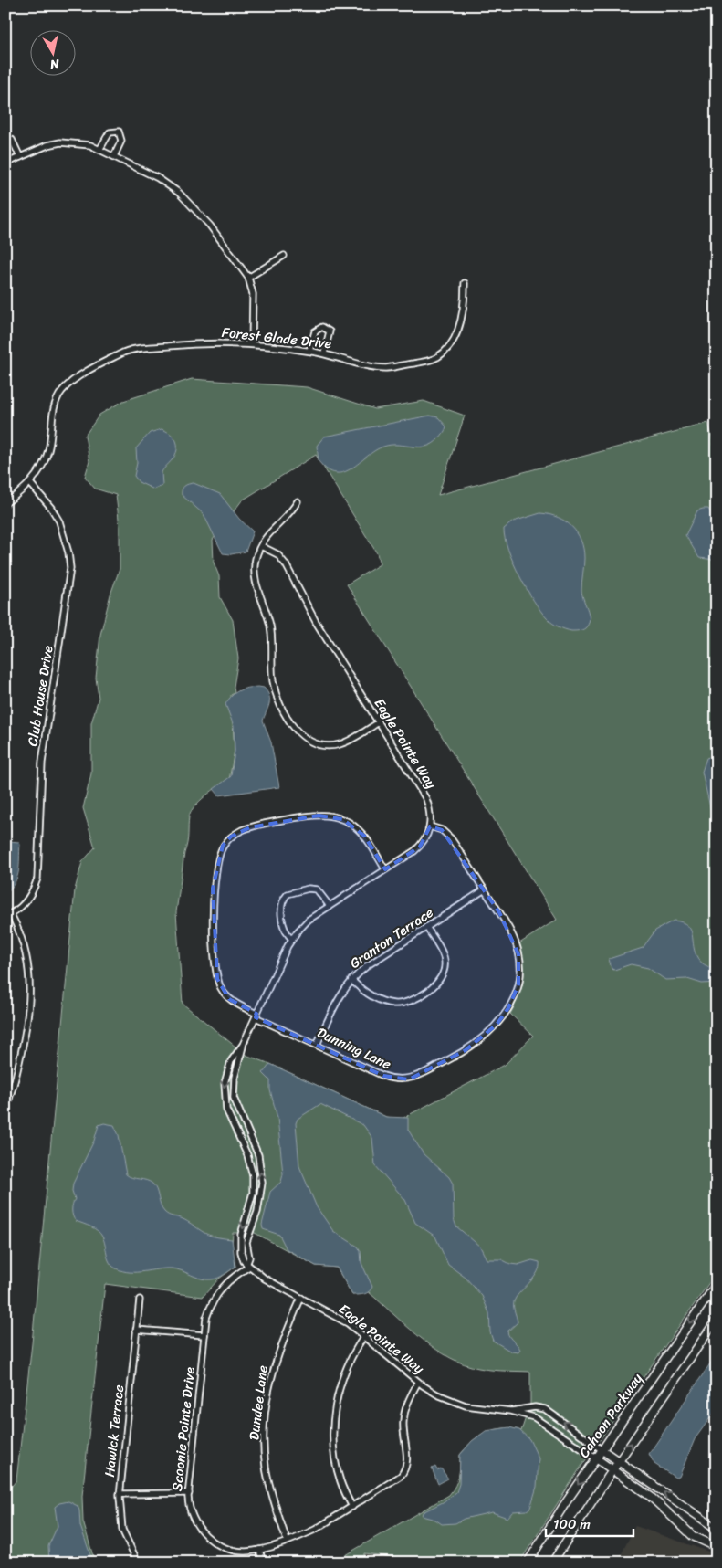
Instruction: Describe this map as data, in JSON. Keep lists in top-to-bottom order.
{
  "streets": {
    "street": [
      "Forest Glade Drive",
      "Club House Drive",
      "Eagle Pointe Way",
      "Granton Terrace",
      "Dunning Lane",
      "Dundee Lane",
      "Cahoon Parkway",
      "Scoonie Pointe Drive",
      "Hawick Terrace"
    ]
  },
  "crossings": [
    ["Forest Glade Drive", "Club House Drive"],
    ["Eagle Pointe Way", "Dunning Lane"],
    ["Eagle Pointe Way", "Dundee Lane"],
    ["Eagle Pointe Way", "Cahoon Parkway"],
    ["Eagle Pointe Way", "Scoonie Pointe Drive"],
    ["Granton Terrace", "Dunning Lane"],
    ["Dundee Lane", "Scoonie Pointe Drive"]
  ],
  "scale_bar": "100 m",
  "north": "bottom"
}
